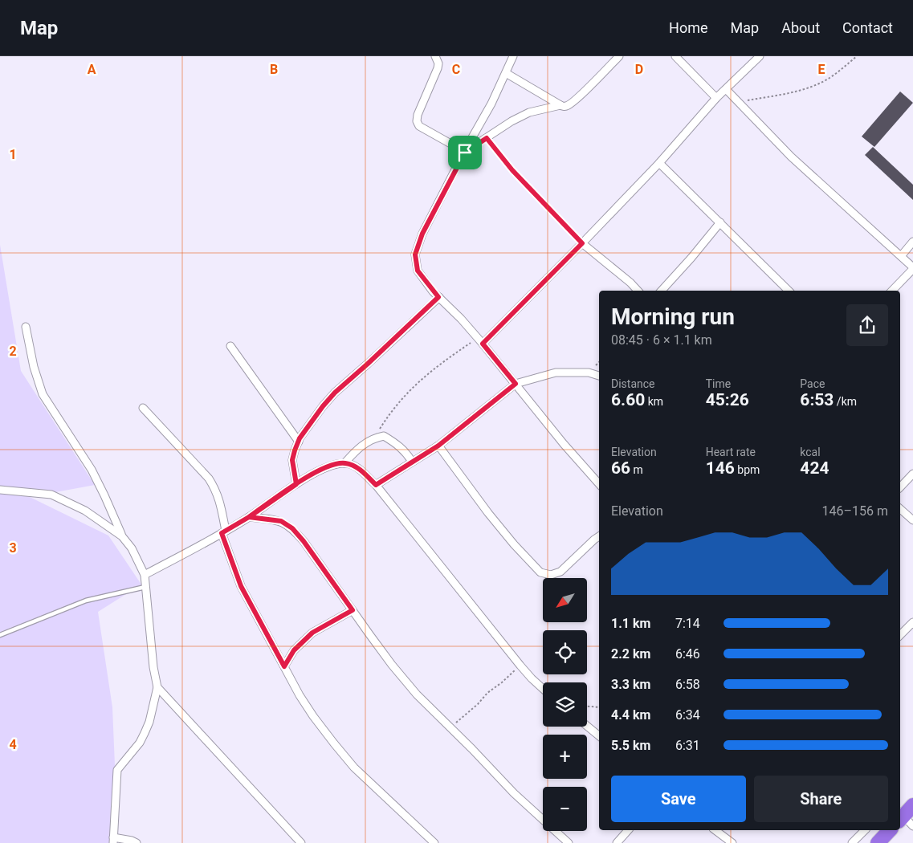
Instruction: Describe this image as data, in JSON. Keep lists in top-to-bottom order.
{
  "north": "bottom left",
  "page": {
    "header": "Map",
    "nav": [
      "Home",
      "Map",
      "About",
      "Contact"
    ],
    "heading": ["Morning run", "08:45 · 6 × 1.1 km"],
    "stats": [
      ["Distance", "6.60 km"],
      ["Time", "45:26"],
      ["Pace", "6:53 /km"],
      ["Elevation", "66 m"],
      ["Heart rate", "146 bpm"],
      ["kcal", "424"]
    ],
    "chart": ["Elevation", "146–156 m"],
    "map_buttons": ["+", "−"],
    "list": [
      {
        "name": "1.1 km",
        "note": "7:14"
      },
      {
        "name": "2.2 km",
        "note": "6:46"
      },
      {
        "name": "3.3 km",
        "note": "6:58"
      },
      {
        "name": "4.4 km",
        "note": "6:34"
      },
      {
        "name": "5.5 km",
        "note": "6:31"
      }
    ],
    "buttons": ["Save", "Share"]
  },
  "grid": {
    "columns": [
      "A",
      "B",
      "C",
      "D",
      "E"
    ],
    "rows": [
      "1",
      "2",
      "3",
      "4"
    ]
  }
}
